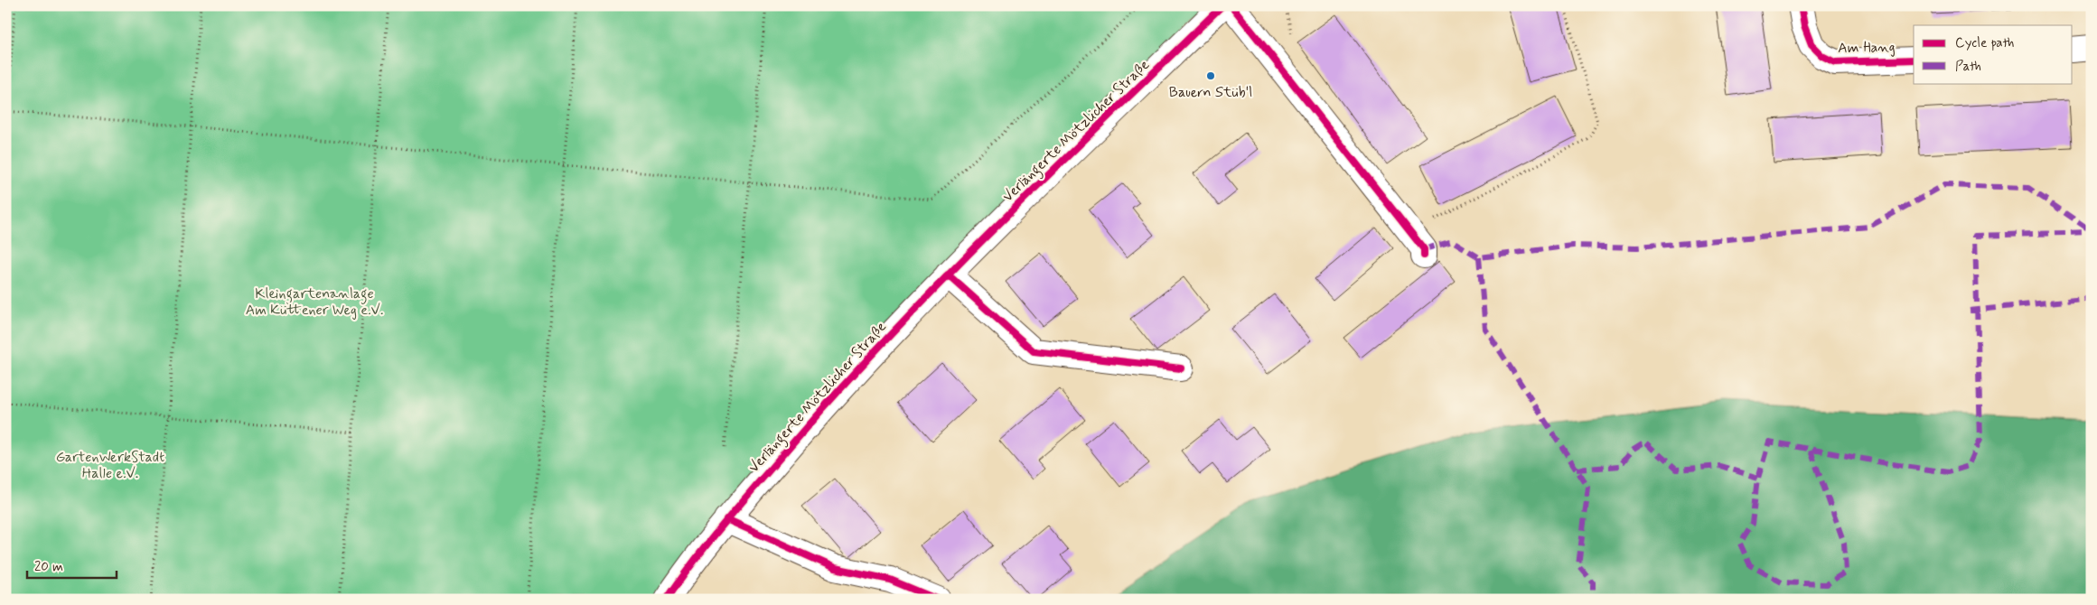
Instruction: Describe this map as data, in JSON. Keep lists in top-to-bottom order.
{
  "streets": {
    "street": ["Am Hang", "Verlängerte Mötzlicher Straße"]
  },
  "parks": ["Kleingartenanlage Am Küttener Weg e.V.", "GartenWerkStadt Halle e.V."],
  "places": ["Bauern Stüb'l"],
  "legend": ["Cycle path", "Path"],
  "scale_bar": "20 m"
}
